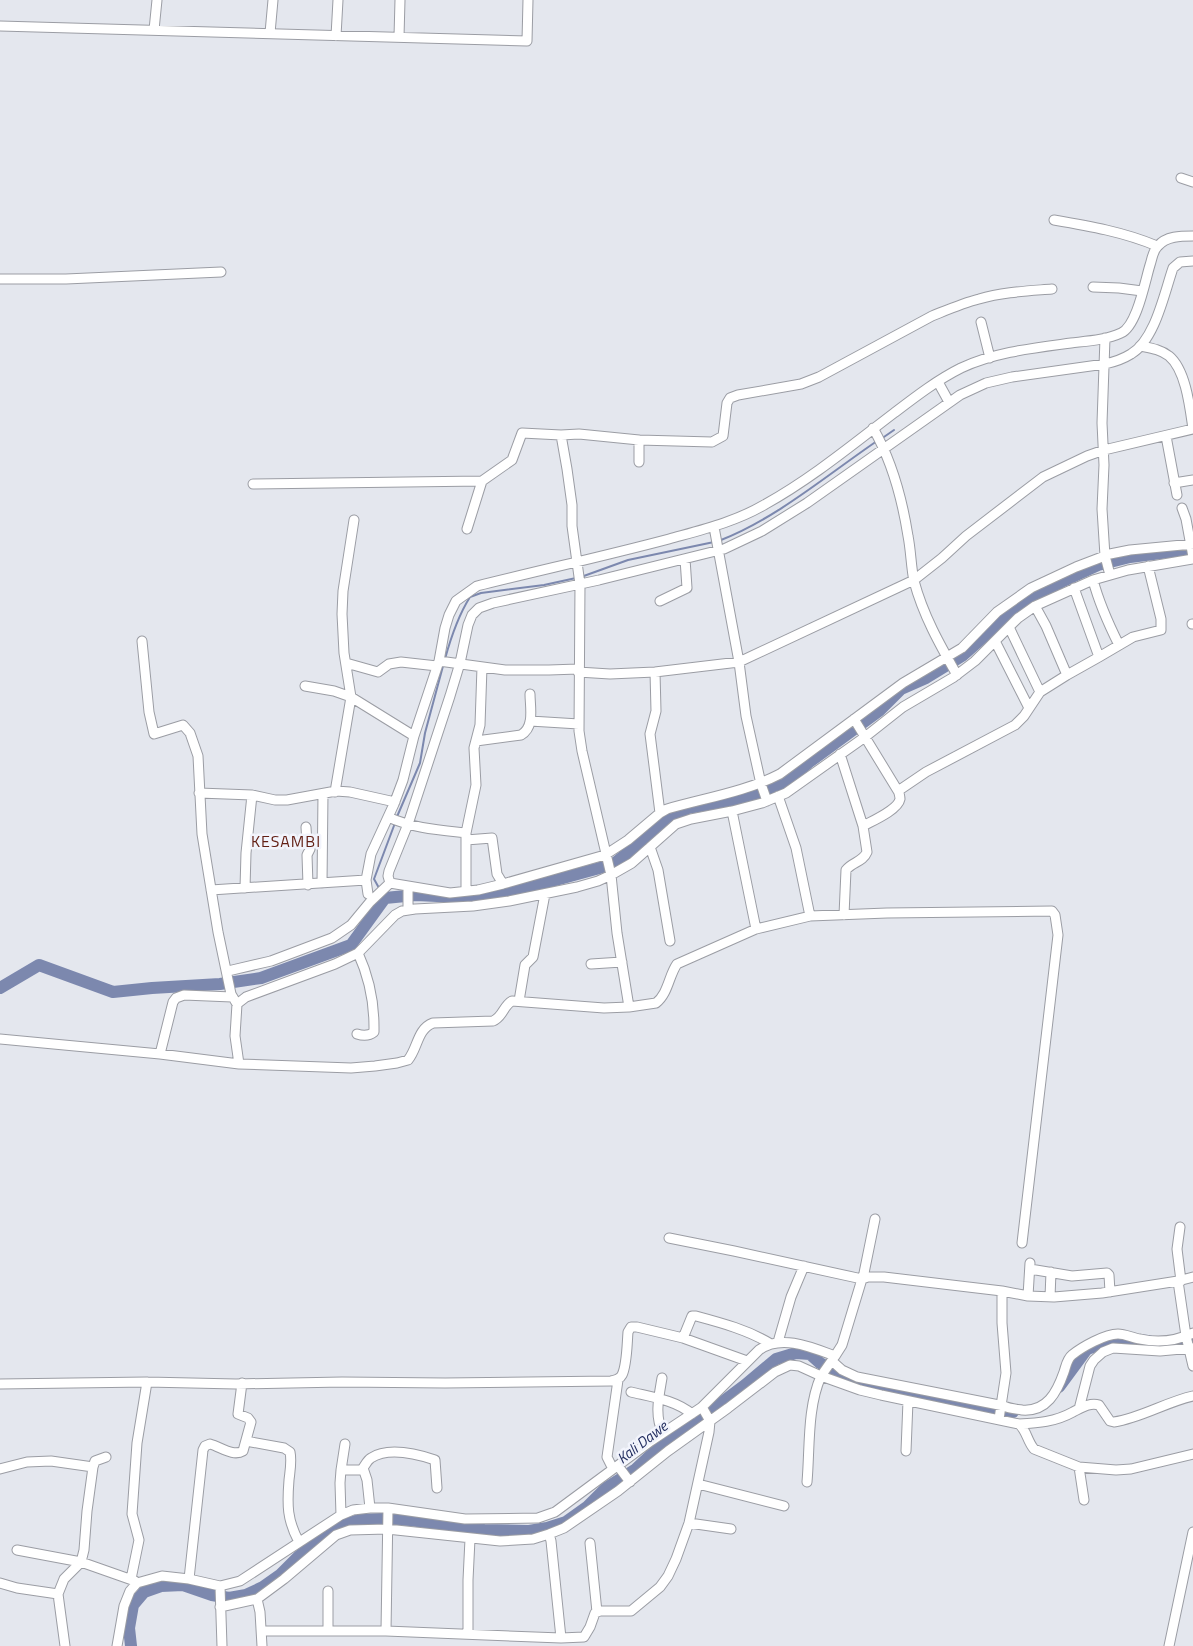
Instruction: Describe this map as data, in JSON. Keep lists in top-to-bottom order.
{
  "districts": ["KESAMBI"],
  "water": ["Kali Dawe"]
}
